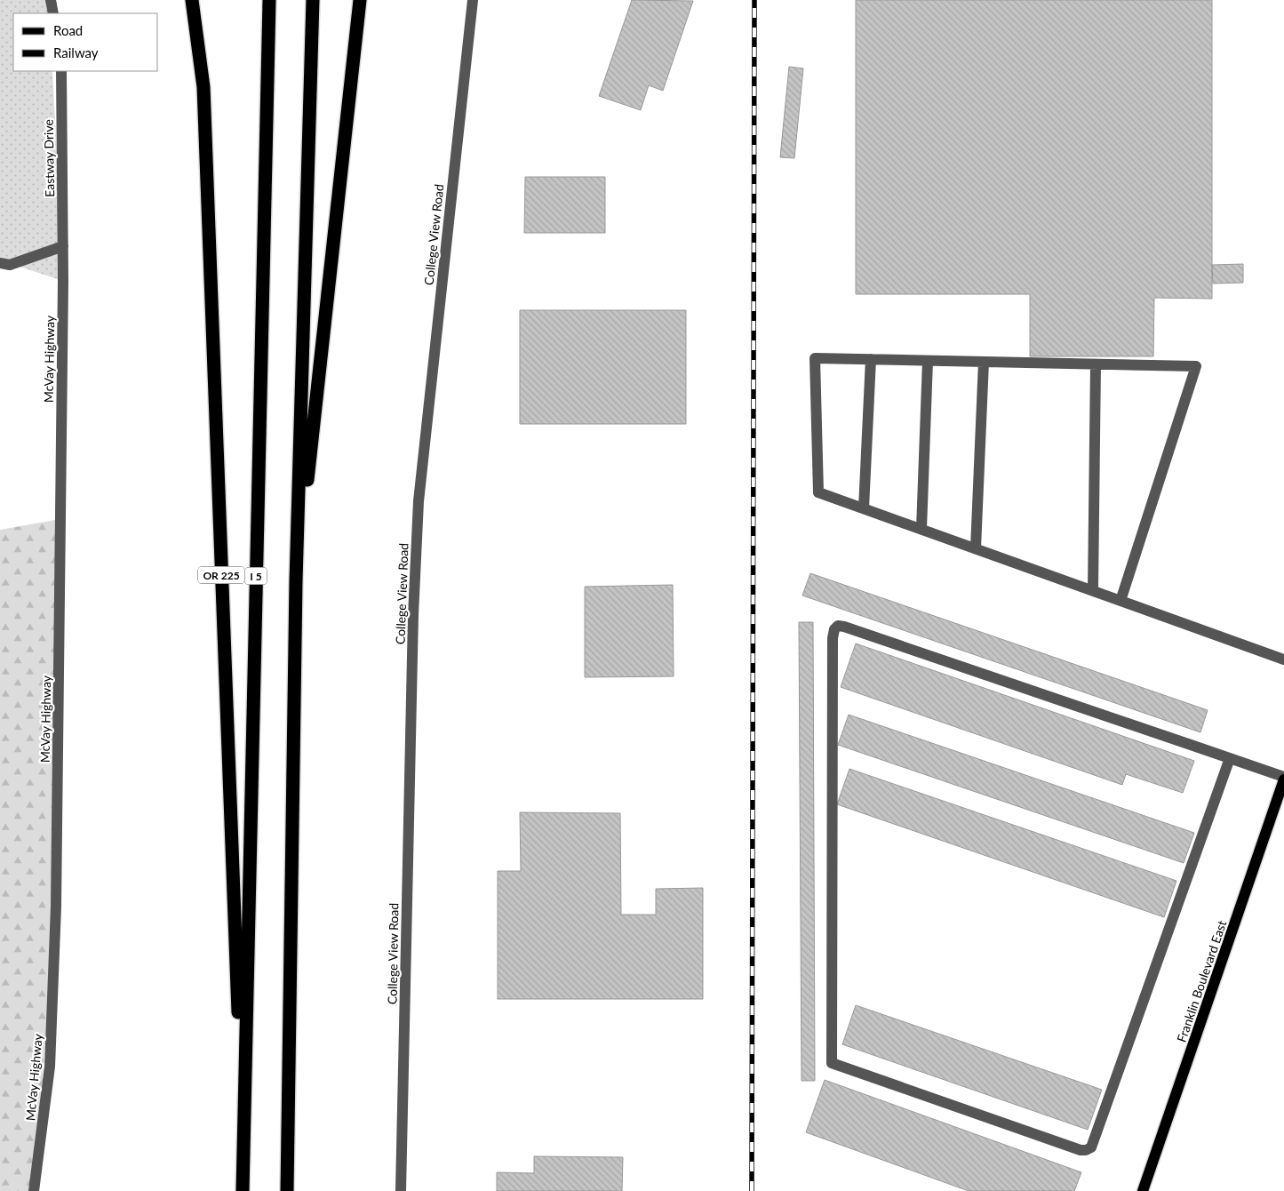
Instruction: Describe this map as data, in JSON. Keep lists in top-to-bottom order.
{
  "streets": {
    "highway": ["OR 225", "I 5"],
    "main road": ["Franklin Boulevard East"],
    "street": ["Eastway Drive", "College View Road", "McVay Highway"]
  },
  "crossings": [
    ["Eastway Drive", "McVay Highway"],
    ["OR 225", "I 5"]
  ],
  "legend": ["Road", "Railway"]
}
